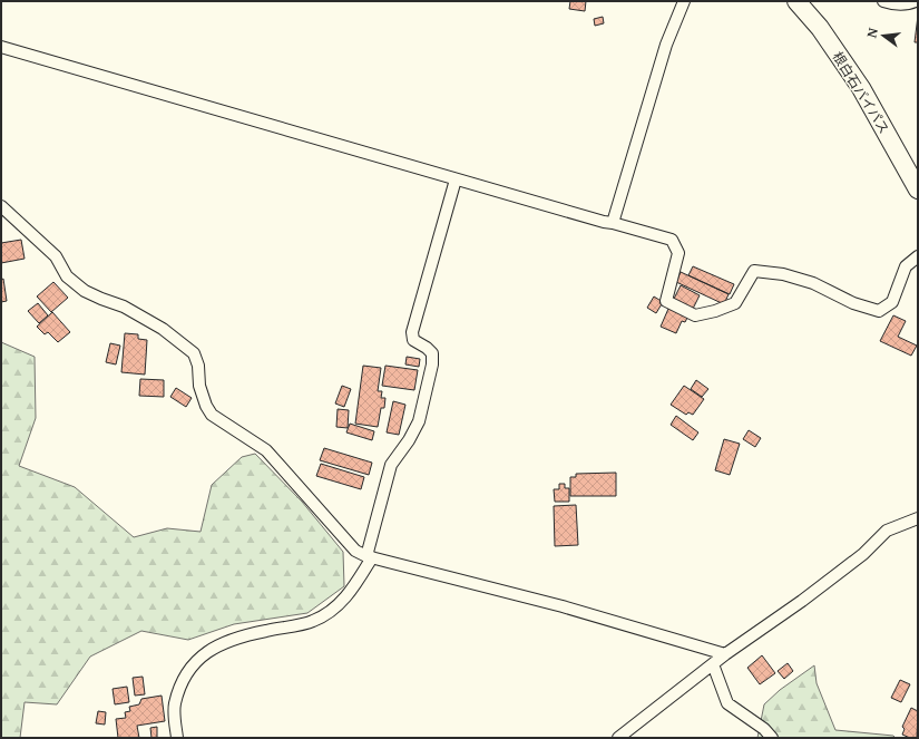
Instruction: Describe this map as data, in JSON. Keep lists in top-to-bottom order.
{
  "streets": {
    "highway": ["根白石バイパス"]
  },
  "north": "left"
}
